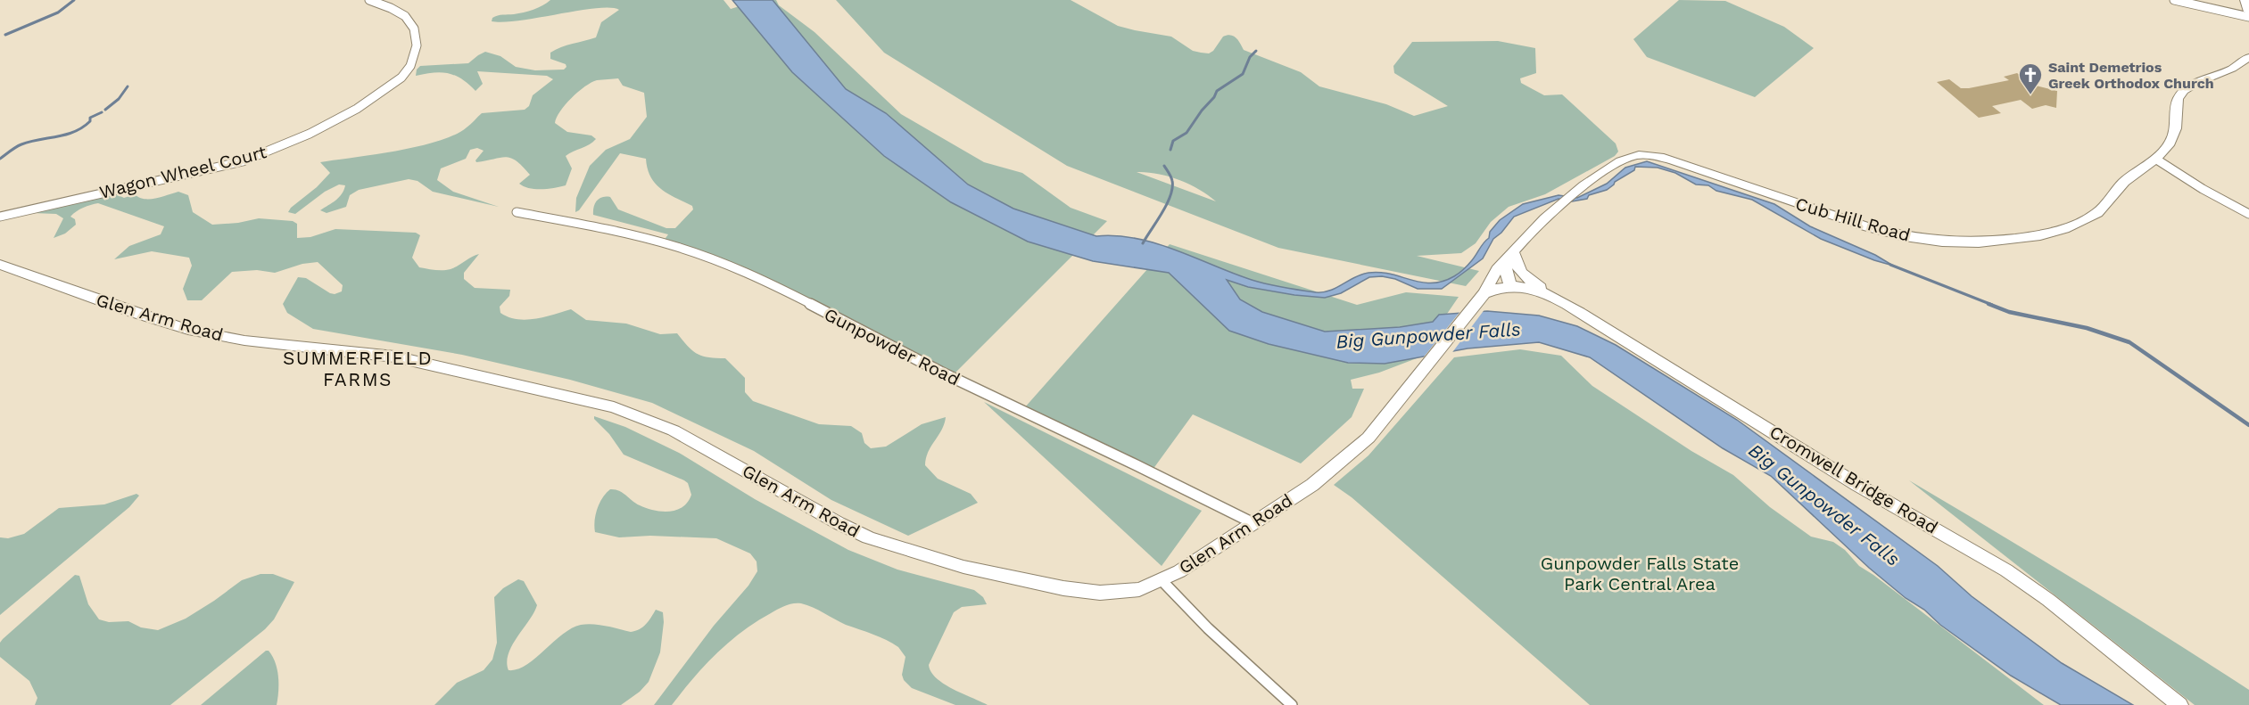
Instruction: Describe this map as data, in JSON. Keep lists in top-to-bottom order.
{
  "streets": {
    "main road": ["Cub Hill Road", "Glen Arm Road", "Cromwell Bridge Road"],
    "street": ["Wagon Wheel Court", "Gunpowder Road"]
  },
  "crossings": [
    ["Cub Hill Road", "Glen Arm Road"],
    ["Glen Arm Road", "Gunpowder Road"]
  ],
  "districts": ["SUMMERFIELD FARMS"],
  "water": ["Big Gunpowder Falls"],
  "parks": ["Gunpowder Falls State Park Central Area"],
  "places": {
    "church": ["Saint Demetrios Greek Orthodox Church"]
  }
}
